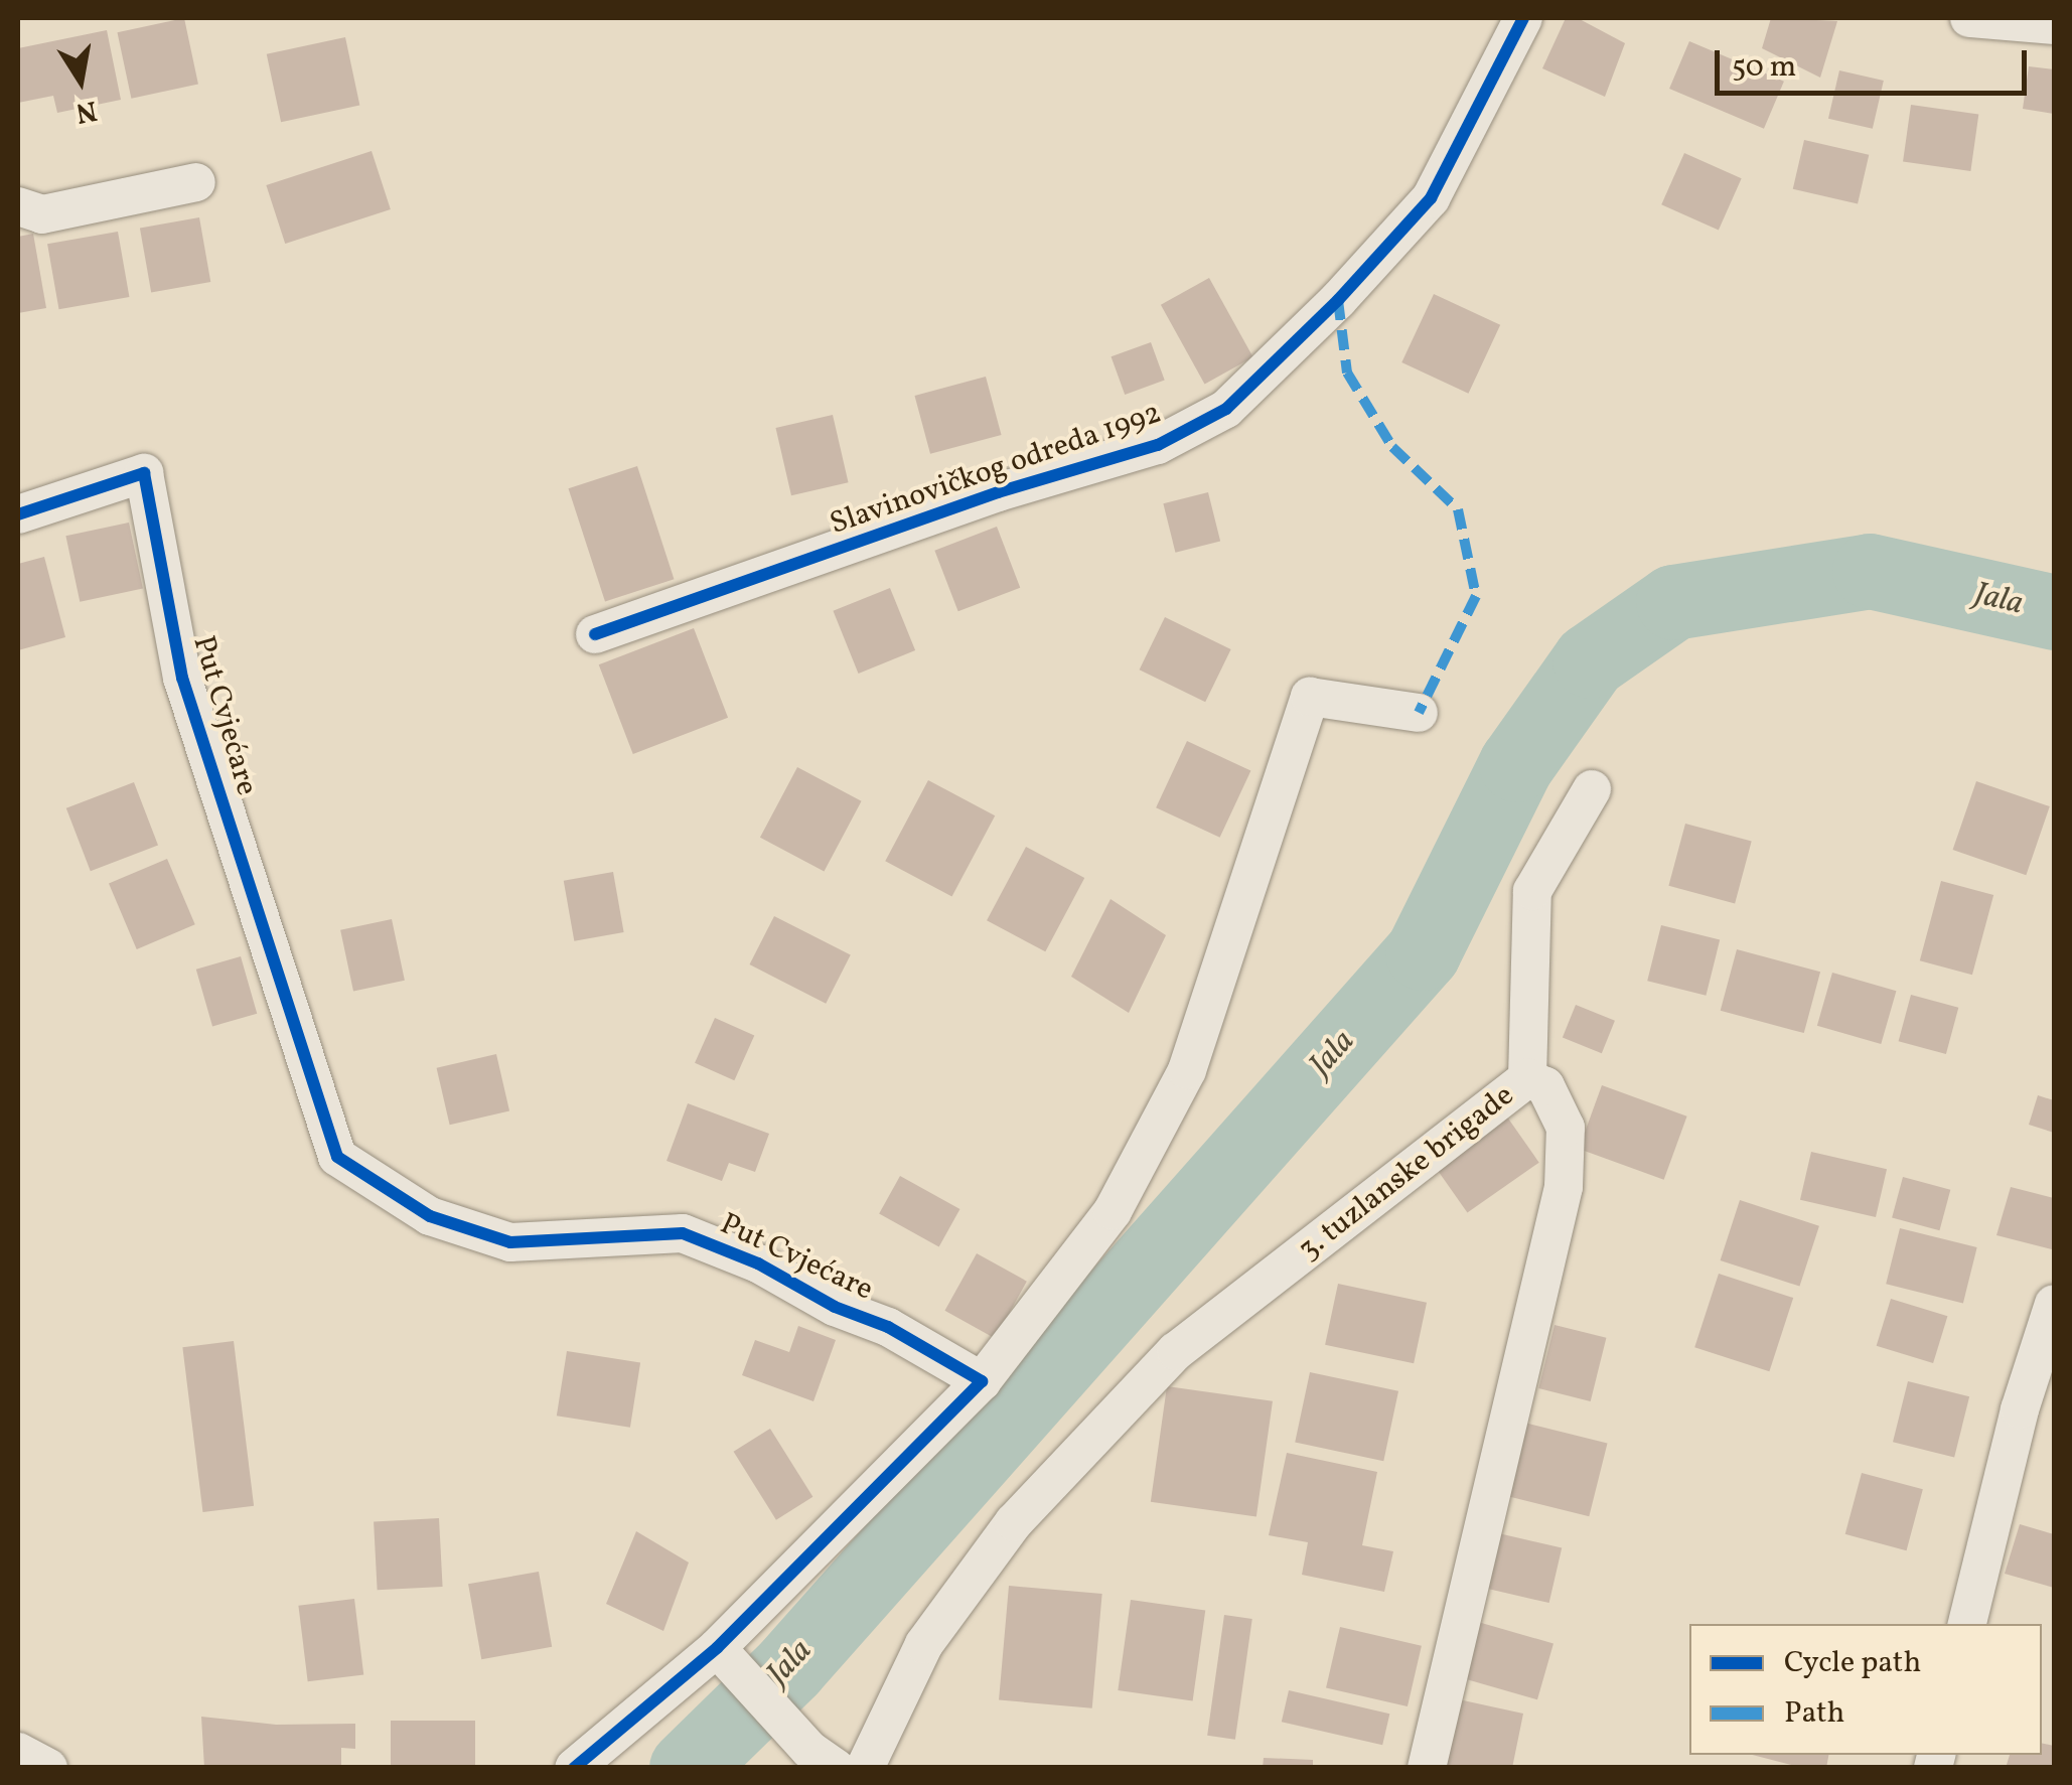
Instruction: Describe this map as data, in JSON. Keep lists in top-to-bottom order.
{
  "streets": {
    "street": ["Slavinovičkog odreda 1992", "Put Cvjećare", "3. tuzlanske brigade"]
  },
  "water": ["Jala"],
  "legend": ["Cycle path", "Path"],
  "scale_bar": "50 m",
  "north": "bottom"
}
